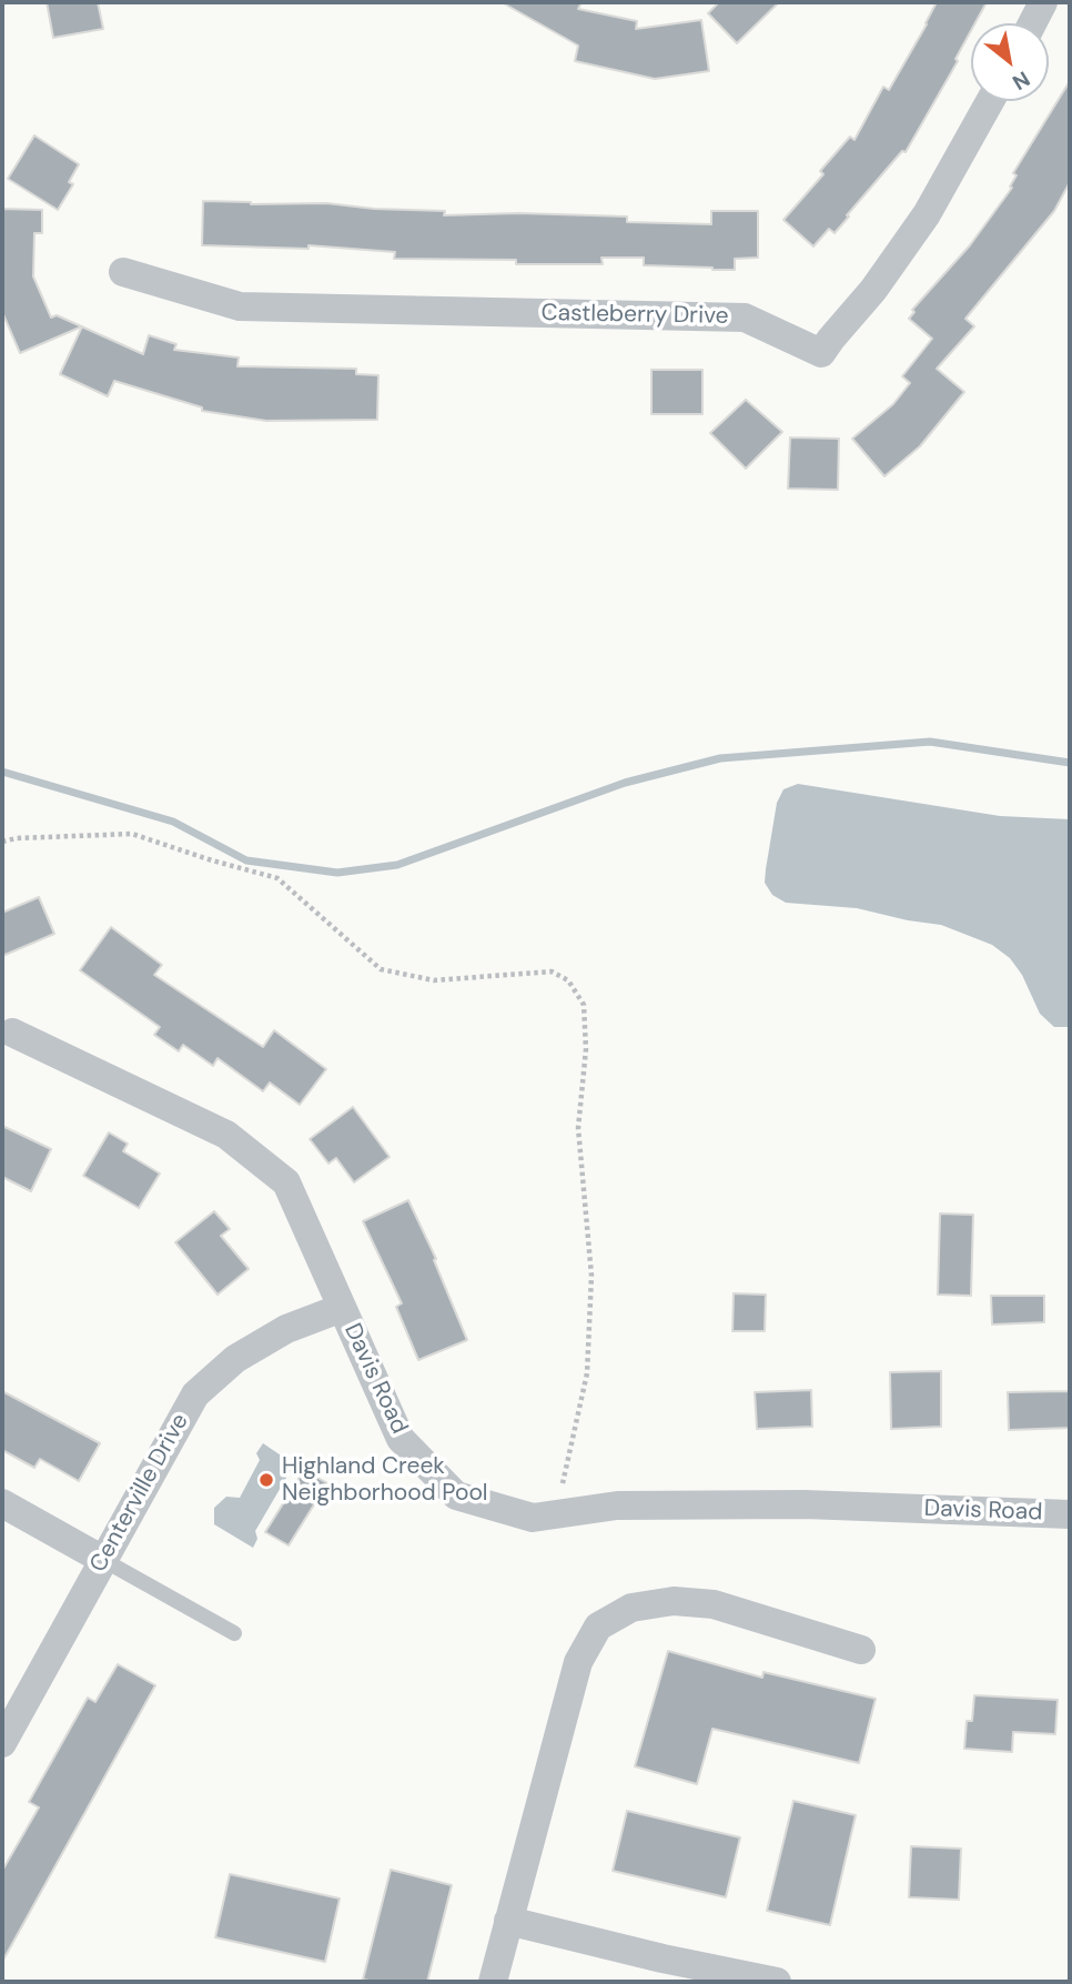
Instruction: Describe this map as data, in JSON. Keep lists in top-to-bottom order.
{
  "streets": {
    "street": ["Castleberry Drive", "Davis Road", "Centerville Drive"]
  },
  "crossings": [
    ["Davis Road", "Centerville Drive"]
  ],
  "places": ["Highland Creek Neighborhood Pool"],
  "north": "bottom right"
}
